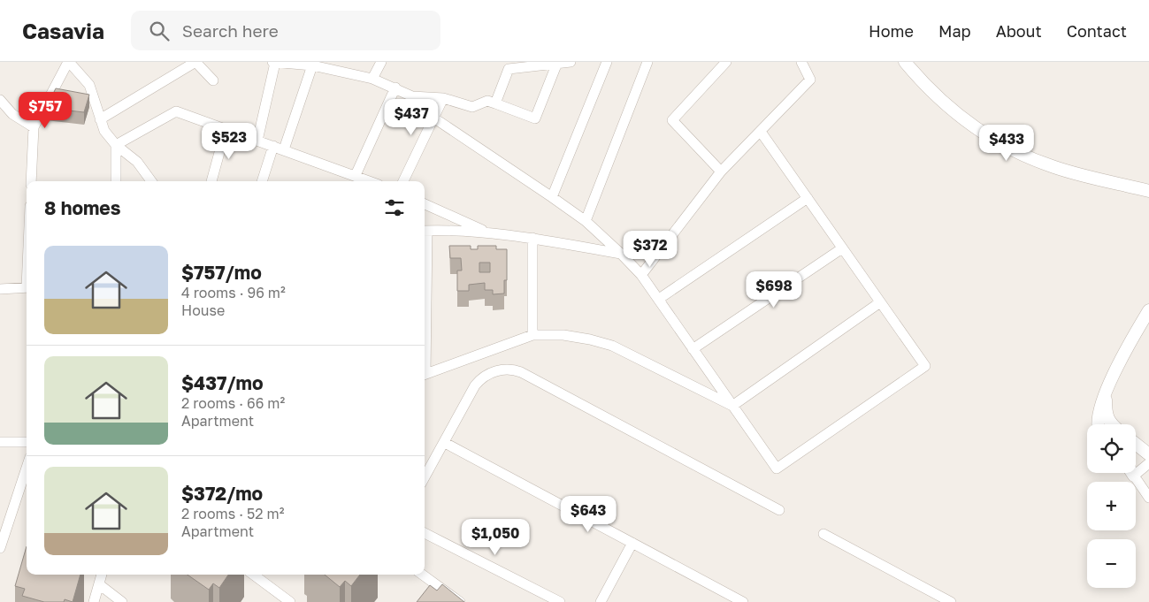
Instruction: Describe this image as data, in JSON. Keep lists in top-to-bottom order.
{
  "page": {
    "header": "Casavia",
    "search": "Search here",
    "nav": [
      "Home",
      "Map",
      "About",
      "Contact"
    ],
    "price": [
      "$757",
      "$437",
      "$523",
      "$433",
      "$372",
      "$698",
      "$643",
      "$1,050"
    ],
    "heading": "8 homes",
    "list": [
      {
        "name": "$757/mo",
        "note": "4 rooms · 96 m² · House"
      },
      {
        "name": "$437/mo",
        "note": "2 rooms · 66 m² · Apartment"
      },
      {
        "name": "$372/mo",
        "note": "2 rooms · 52 m² · Apartment"
      }
    ],
    "map_buttons": ["+", "−"]
  }
}
